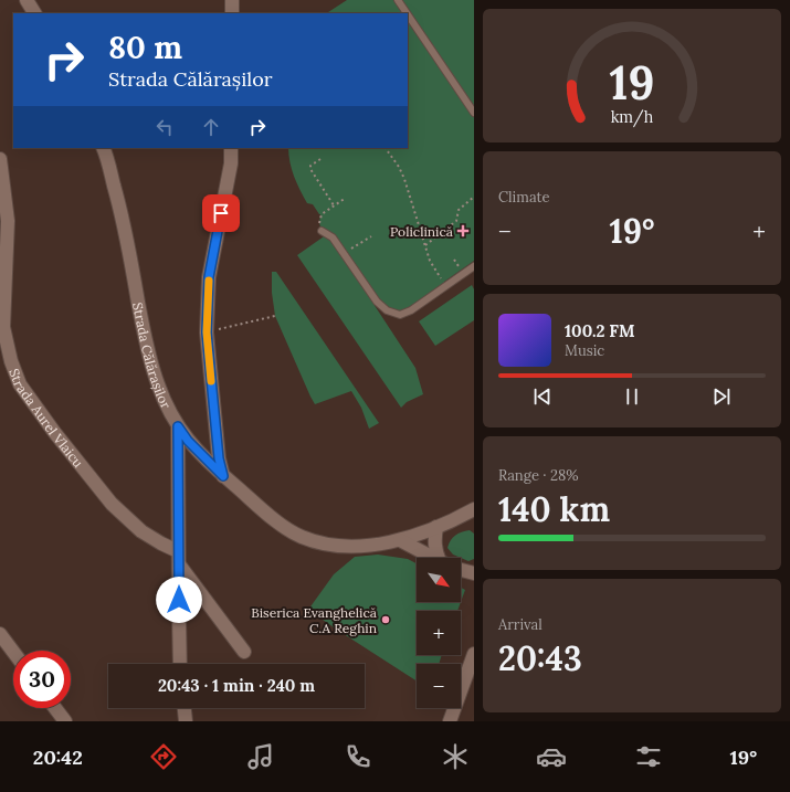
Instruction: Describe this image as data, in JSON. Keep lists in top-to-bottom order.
{
  "streets": {
    "street": ["Strada Călărașilor", "Strada Aurel Vlaicu"]
  },
  "places": {
    "health": ["Policlinică"],
    "other": ["Biserica Evanghelică C.A Reghin"]
  },
  "north": "bottom right",
  "page": {
    "turn": ["80 m", "Strada Călărașilor"],
    "tile": [
      "Climate",
      ["Range · 28%", "140 km"],
      ["Arrival", "20:43"]
    ],
    "heat": ["−", "19°", "+"],
    "song": ["100.2 FM", "Music"],
    "map_buttons": ["+", "−"],
    "limit": "30",
    "trip": "20:43 · 1 min · 240 m",
    "tabs": ["20:42", "19°"],
    "gauge": ["19", "km/h"]
  }
}
